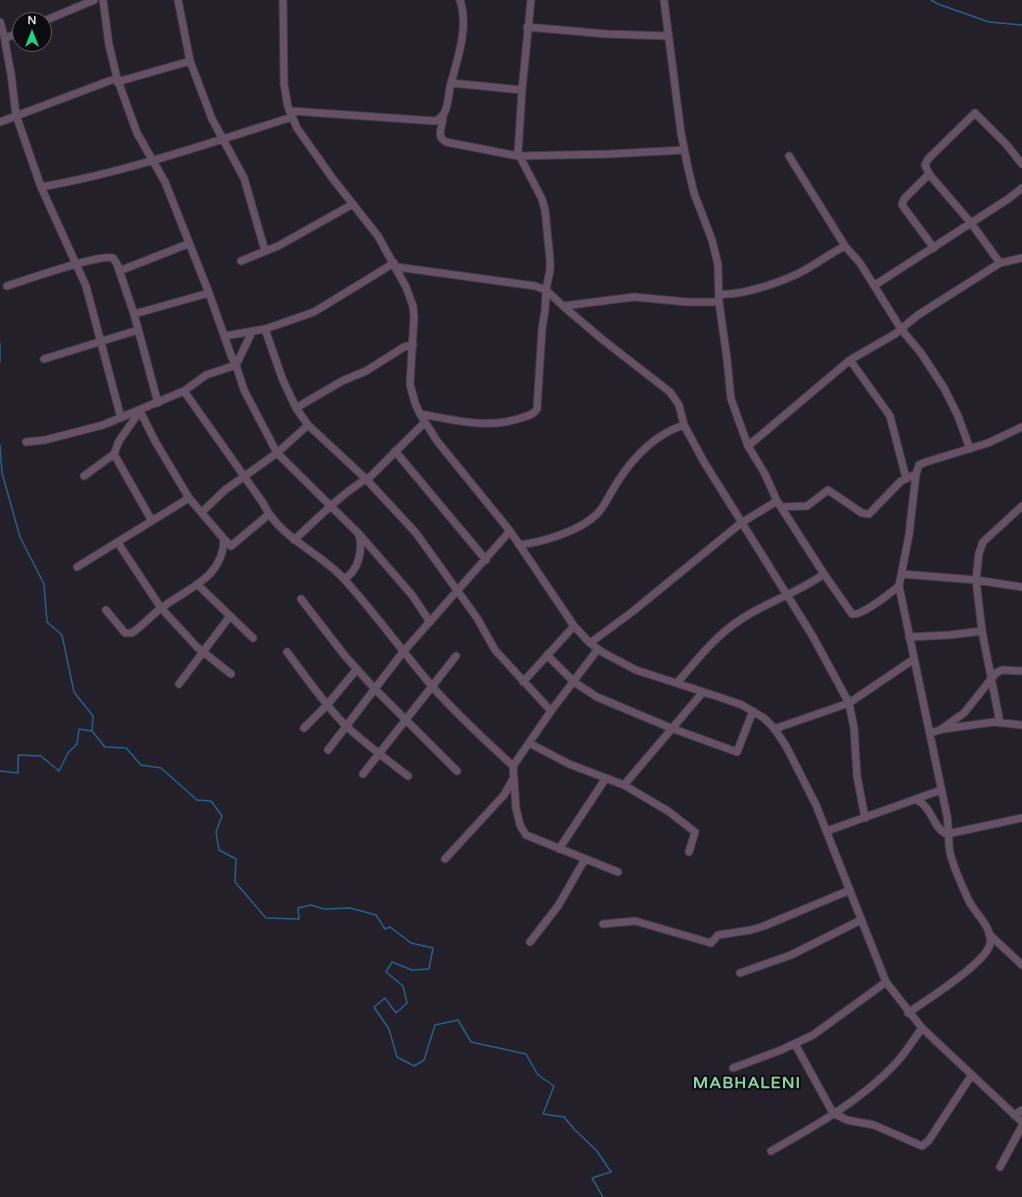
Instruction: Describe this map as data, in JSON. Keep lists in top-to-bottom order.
{
  "districts": ["MABHALENI"],
  "north": "top"
}
